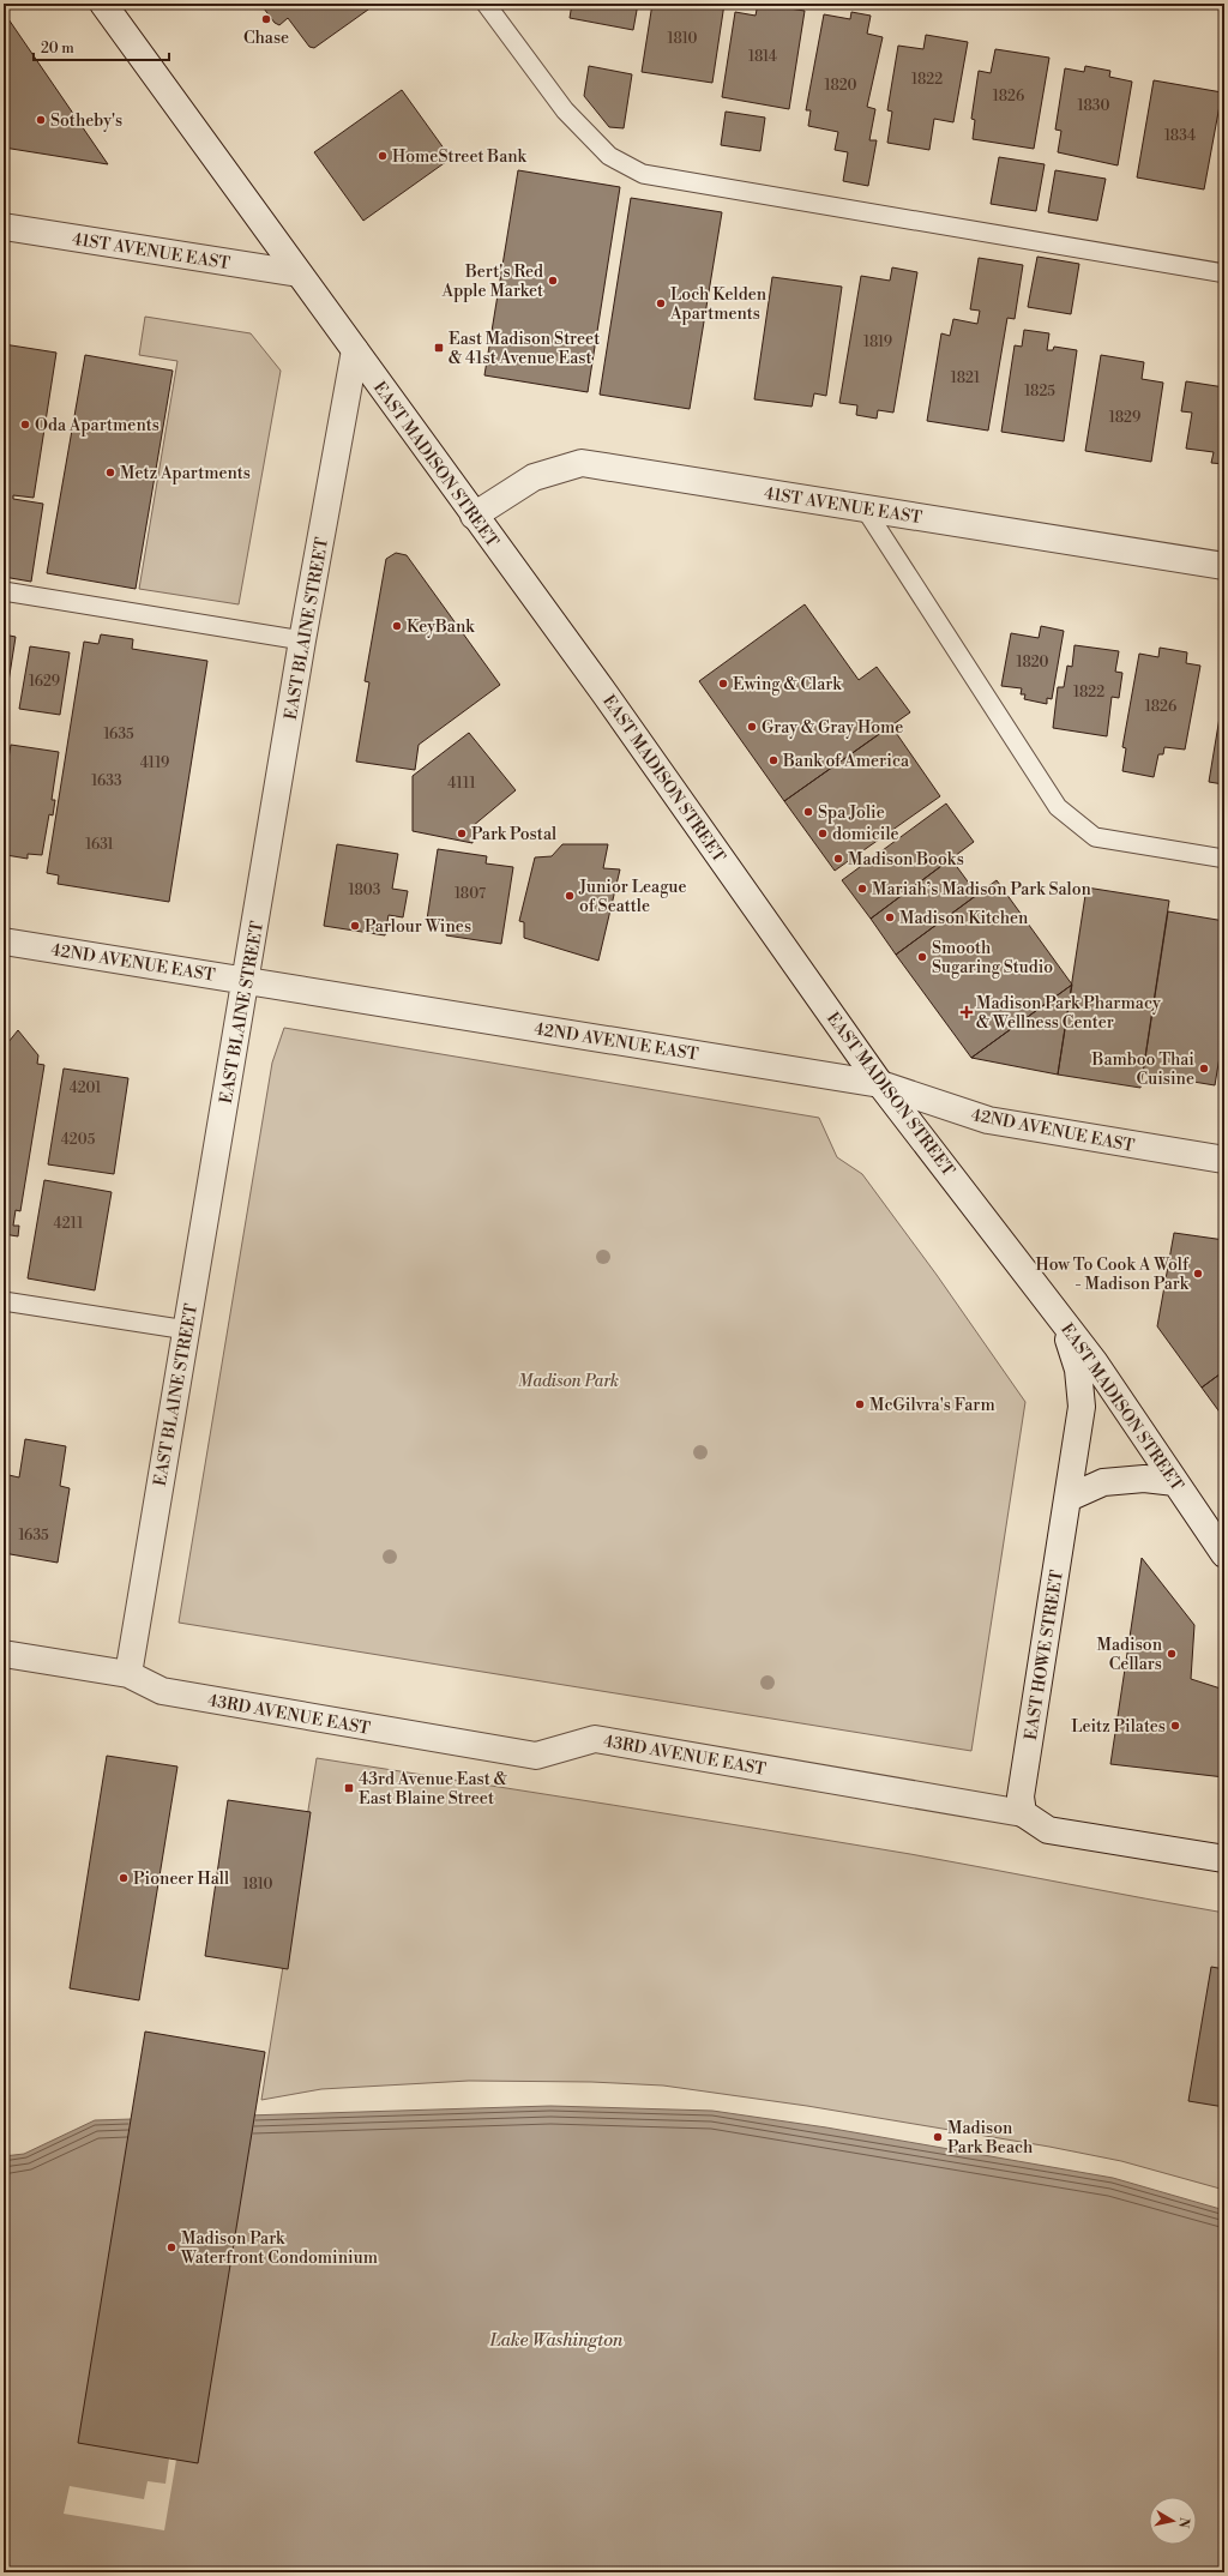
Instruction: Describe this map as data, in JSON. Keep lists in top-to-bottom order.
{
  "streets": {
    "street": [
      "41ST AVENUE EAST",
      "EAST MADISON STREET",
      "EAST BLAINE STREET",
      "42ND AVENUE EAST",
      "EAST HOWE STREET",
      "43RD AVENUE EAST"
    ]
  },
  "crossings": [
    ["41ST AVENUE EAST", "EAST MADISON STREET"],
    ["EAST MADISON STREET", "EAST BLAINE STREET"],
    ["EAST MADISON STREET", "42ND AVENUE EAST"],
    ["EAST MADISON STREET", "EAST HOWE STREET"],
    ["EAST BLAINE STREET", "42ND AVENUE EAST"],
    ["EAST BLAINE STREET", "43RD AVENUE EAST"],
    ["EAST HOWE STREET", "43RD AVENUE EAST"]
  ],
  "water": ["Lake Washington"],
  "parks": ["Madison Park"],
  "places": {
    "other": [
      "Chase",
      "Sotheby's",
      "HomeStreet Bank",
      "Bert's Red Apple Market",
      "Loch Kelden Apartments",
      "Oda Apartments",
      "Metz Apartments",
      "KeyBank",
      "Ewing & Clark",
      "Gray & Gray Home",
      "Bank of America",
      "Spa Jolie",
      "Park Postal",
      "domicile",
      "Madison Books",
      "Mariah’s Madison Park Salon",
      "Junior League of Seattle",
      "Madison Kitchen",
      "Parlour Wines",
      "Smooth Sugaring Studio",
      "Bamboo Thai Cuisine",
      "How To Cook A Wolf - Madison Park",
      "McGilvra's Farm",
      "Madison Cellars",
      "Leitz Pilates",
      "Pioneer Hall",
      "Madison Park Beach",
      "Madison Park Waterfront Condominium"
    ],
    "transit": ["East Madison Street & 41st Avenue East", "43rd Avenue East & East Blaine Street"],
    "health": ["Madison Park Pharmacy & Wellness Center"]
  },
  "house_numbers": [
    "1810",
    "1814",
    "1822",
    "1820",
    "1826",
    "1830",
    "1834",
    "1819",
    "1821",
    "1825",
    "1829",
    "1820",
    "1629",
    "1822",
    "1826",
    "1635",
    "4119",
    "1633",
    "4111",
    "1631",
    "1803",
    "1807",
    "4201",
    "4205",
    "4211",
    "1635",
    "1810"
  ],
  "scale_bar": "20 m",
  "north": "right"
}
